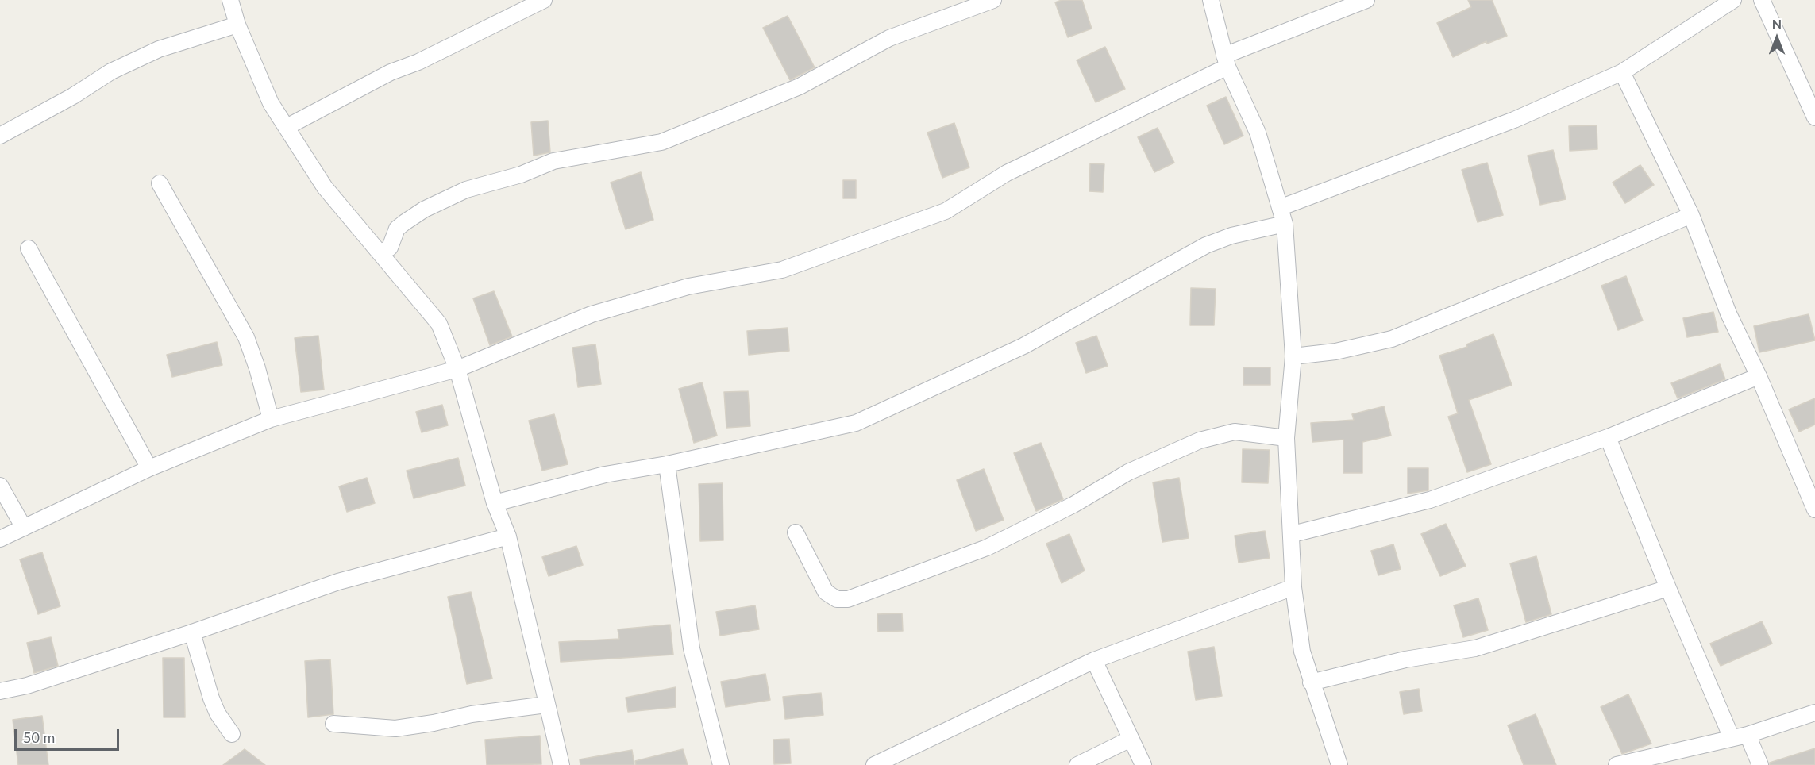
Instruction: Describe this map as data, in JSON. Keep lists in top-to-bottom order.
{
  "scale_bar": "50 m",
  "north": "top"
}
